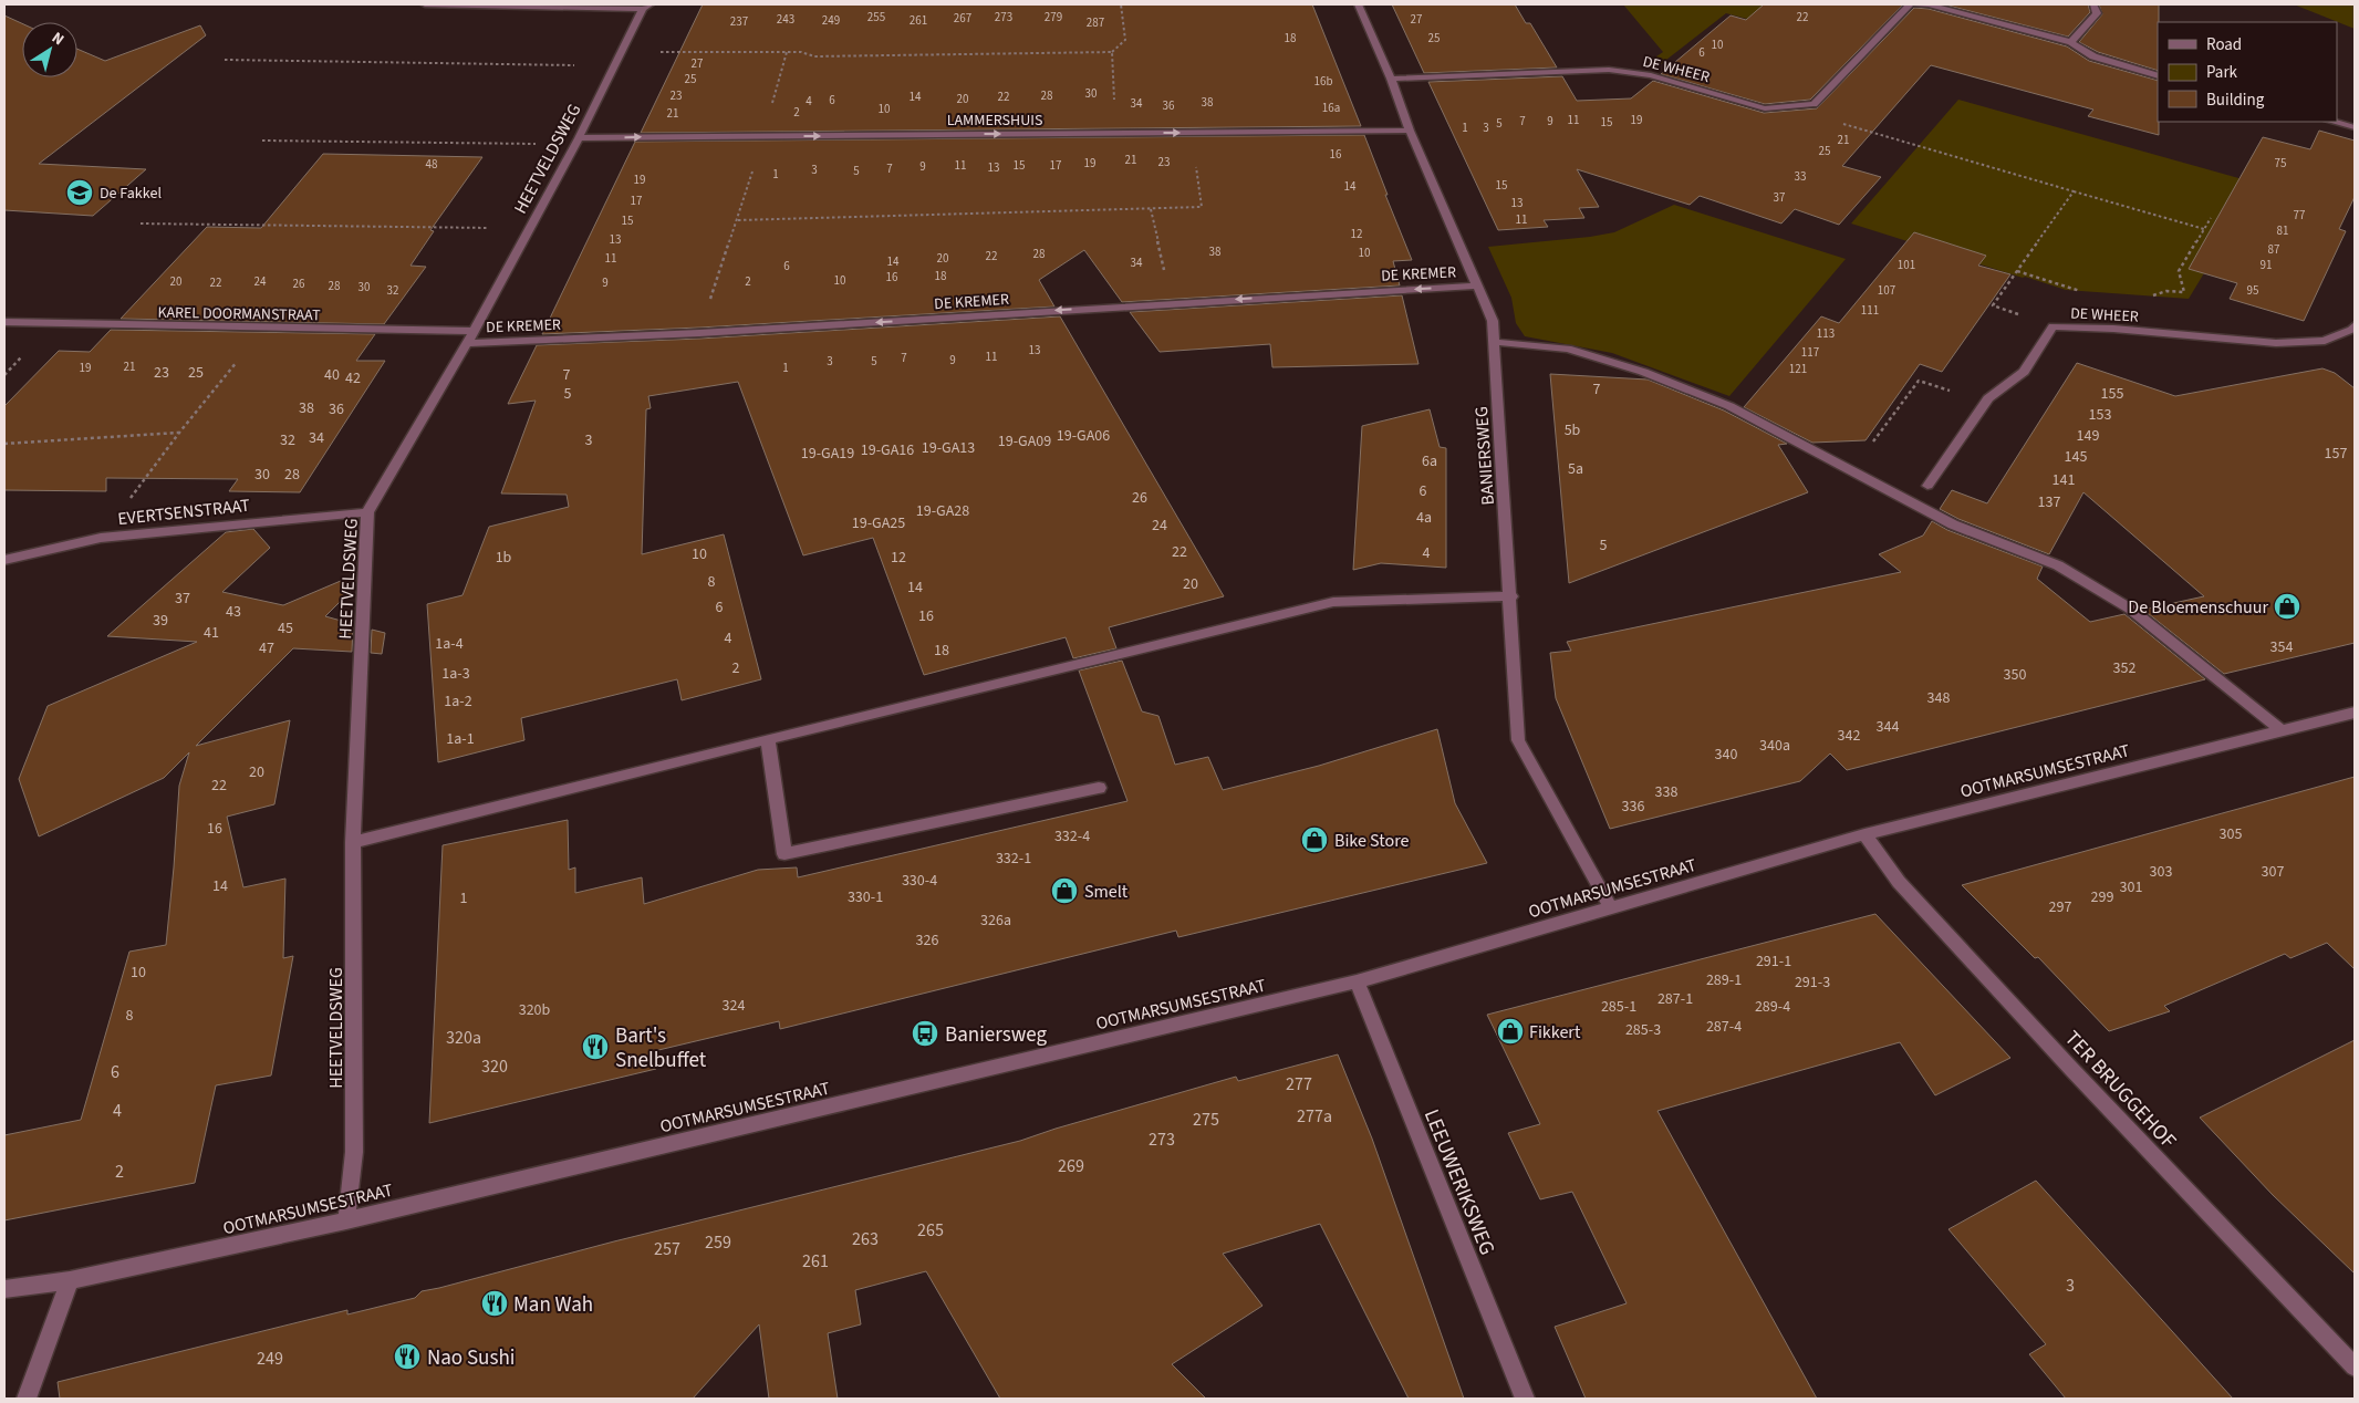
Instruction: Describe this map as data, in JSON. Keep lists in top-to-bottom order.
{
  "streets": {
    "street": [
      "DE WHEER",
      "LAMMERSHUIS",
      "HEETVELDSWEG",
      "DE KREMER",
      "KAREL DOORMANSTRAAT",
      "BANIERSWEG",
      "EVERTSENSTRAAT",
      "OOTMARSUMSESTRAAT",
      "TER BRUGGEHOF",
      "LEEUWERIKSWEG"
    ]
  },
  "crossings": [
    ["DE WHEER", "BANIERSWEG"],
    ["LAMMERSHUIS", "HEETVELDSWEG"],
    ["LAMMERSHUIS", "BANIERSWEG"],
    ["HEETVELDSWEG", "DE KREMER"],
    ["HEETVELDSWEG", "KAREL DOORMANSTRAAT"],
    ["HEETVELDSWEG", "EVERTSENSTRAAT"],
    ["HEETVELDSWEG", "OOTMARSUMSESTRAAT"],
    ["DE KREMER", "KAREL DOORMANSTRAAT"],
    ["DE KREMER", "BANIERSWEG"],
    ["BANIERSWEG", "OOTMARSUMSESTRAAT"],
    ["OOTMARSUMSESTRAAT", "TER BRUGGEHOF"],
    ["OOTMARSUMSESTRAAT", "LEEUWERIKSWEG"]
  ],
  "one_way": ["LAMMERSHUIS", "DE KREMER"],
  "places": {
    "school or university": ["De Fakkel"],
    "shop": [
      "De Bloemenschuur",
      "Bike Store",
      "Smelt",
      "Fikkert"
    ],
    "bus stop": ["Baniersweg"],
    "restaurant": ["Bart's Snelbuffet", "Man Wah", "Nao Sushi"]
  },
  "house_numbers": [
    "255",
    "273",
    "279",
    "22",
    "267",
    "243",
    "27",
    "249",
    "261",
    "237",
    "287",
    "18",
    "25",
    "10",
    "6",
    "27",
    "25",
    "16b",
    "30",
    "23",
    "28",
    "14",
    "22",
    "20",
    "6",
    "4",
    "38",
    "34",
    "36",
    "16a",
    "10",
    "2",
    "21",
    "11",
    "19",
    "7",
    "9",
    "15",
    "5",
    "1",
    "3",
    "21",
    "25",
    "16",
    "21",
    "23",
    "19",
    "75",
    "48",
    "11",
    "15",
    "17",
    "9",
    "13",
    "7",
    "3",
    "5",
    "1",
    "33",
    "19",
    "15",
    "14",
    "37",
    "17",
    "13",
    "77",
    "11",
    "15",
    "81",
    "12",
    "13",
    "87",
    "38",
    "10",
    "28",
    "22",
    "11",
    "20",
    "14",
    "34",
    "101",
    "91",
    "6",
    "18",
    "16",
    "10",
    "20",
    "24",
    "2",
    "22",
    "9",
    "26",
    "28",
    "30",
    "32",
    "107",
    "95",
    "111",
    "113",
    "13",
    "117",
    "11",
    "7",
    "9",
    "3",
    "5",
    "21",
    "19",
    "1",
    "121",
    "23",
    "25",
    "40",
    "7",
    "42",
    "7",
    "5",
    "155",
    "38",
    "36",
    "153",
    "5b",
    "19-GA06",
    "149",
    "34",
    "32",
    "3",
    "19-GA09",
    "19-GA13",
    "19-GA16",
    "19-GA19",
    "157",
    "145",
    "6a",
    "5a",
    "30",
    "28",
    "141",
    "6",
    "26",
    "137",
    "19-GA28",
    "4a",
    "19-GA25",
    "24",
    "5",
    "22",
    "4",
    "10",
    "1b",
    "12",
    "8",
    "20",
    "14",
    "37",
    "6",
    "43",
    "16",
    "39",
    "45",
    "41",
    "4",
    "1a-4",
    "354",
    "47",
    "18",
    "2",
    "352",
    "1a-3",
    "350",
    "348",
    "1a-2",
    "344",
    "342",
    "1a-1",
    "340a",
    "340",
    "20",
    "22",
    "338",
    "336",
    "16",
    "305",
    "332-4",
    "332-1",
    "303",
    "307",
    "330-4",
    "14",
    "301",
    "330-1",
    "299",
    "1",
    "297",
    "326a",
    "326",
    "291-1",
    "10",
    "289-1",
    "291-3",
    "287-1",
    "324",
    "285-1",
    "289-4",
    "320b",
    "8",
    "287-4",
    "285-3",
    "320a",
    "320",
    "6",
    "277",
    "4",
    "277a",
    "275",
    "273",
    "269",
    "2",
    "265",
    "263",
    "259",
    "257",
    "261",
    "3",
    "249"
  ],
  "legend": ["Road", "Park", "Building"],
  "north": "top right"
}
